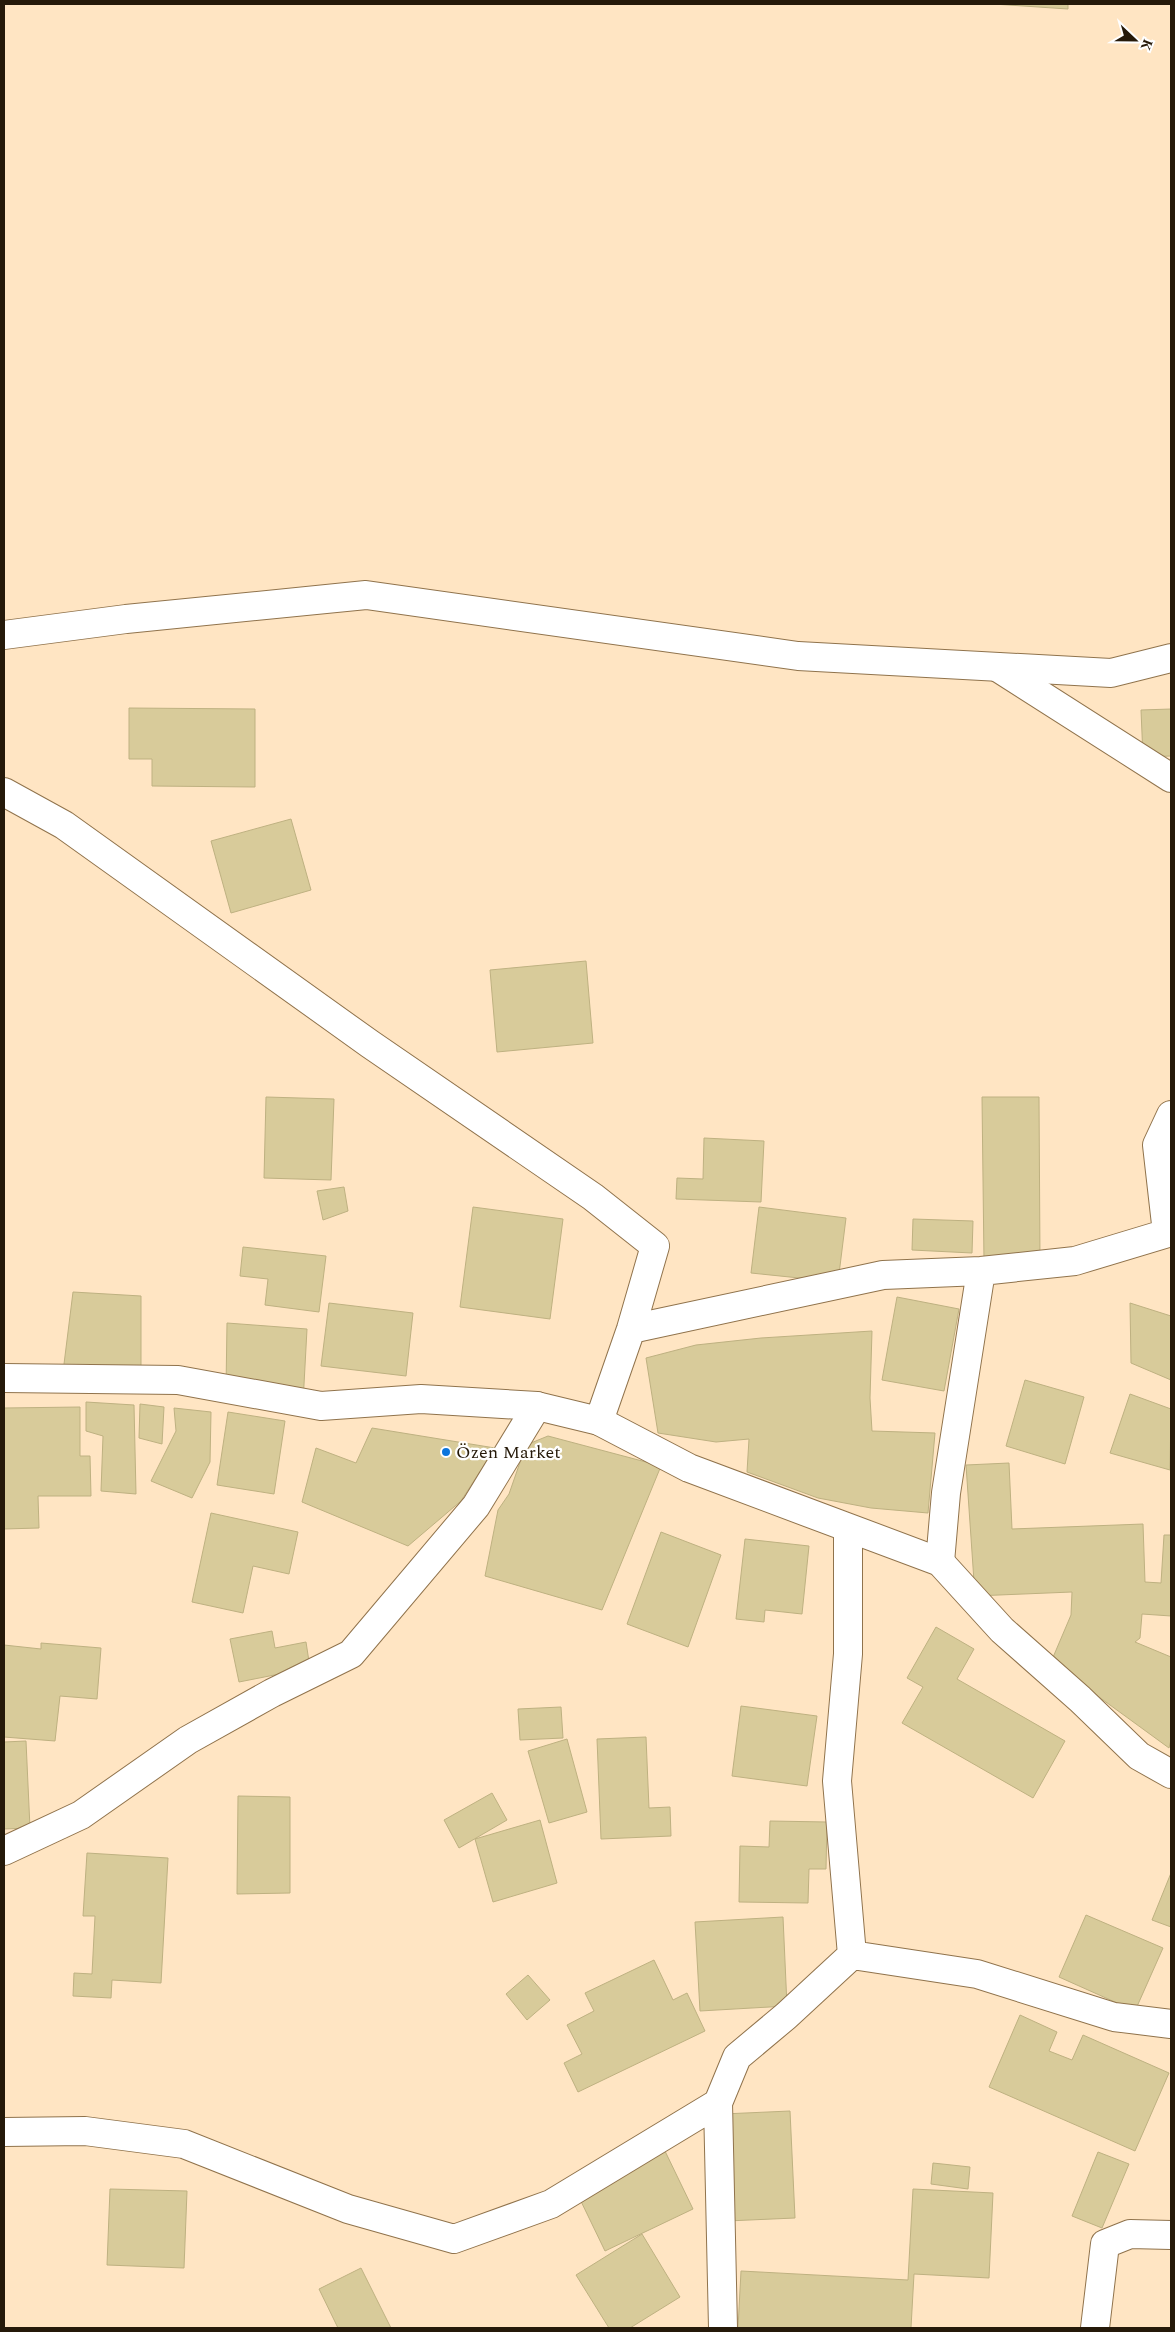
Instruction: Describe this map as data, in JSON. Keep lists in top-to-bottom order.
{
  "places": ["Özen Market"],
  "north": "right"
}
